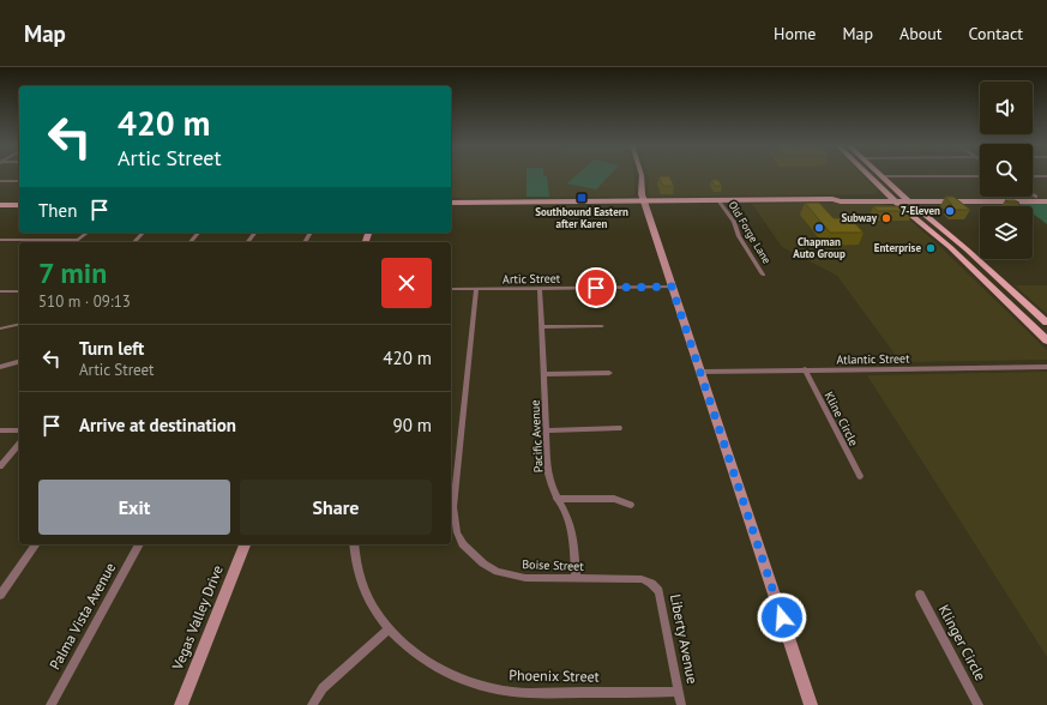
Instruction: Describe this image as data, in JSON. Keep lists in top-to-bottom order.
{
  "streets": {
    "street": [
      "Old Forge Lane",
      "Artic Street",
      "Atlantic Street",
      "Kline Circle",
      "Pacific Avenue",
      "Boise Street",
      "Palma Vista Avenue",
      "Vegas Valley Drive",
      "Liberty Avenue",
      "Klinger Circle",
      "Phoenix Street"
    ]
  },
  "crossings": [
    ["Artic Street", "Pacific Avenue"],
    ["Artic Street", "Boise Street"],
    ["Atlantic Street", "Kline Circle"],
    ["Pacific Avenue", "Boise Street"],
    ["Boise Street", "Liberty Avenue"],
    ["Liberty Avenue", "Phoenix Street"]
  ],
  "places": {
    "transit": ["Southbound Eastern after Karen"],
    "other": [
      "7-Eleven",
      "Subway",
      "Chapman Auto Group",
      "Enterprise"
    ]
  },
  "page": {
    "header": "Map",
    "nav": [
      "Home",
      "Map",
      "About",
      "Contact"
    ],
    "turn": ["420 m", "Artic Street"],
    "then": "Then",
    "heading": ["7 min", "510 m · 09:13"],
    "list": [
      {
        "name": "Turn left",
        "note": "Artic Street",
        "value": "420 m"
      },
      {
        "name": "Arrive at destination",
        "value": "90 m"
      }
    ],
    "buttons": ["Exit", "Share"]
  }
}
